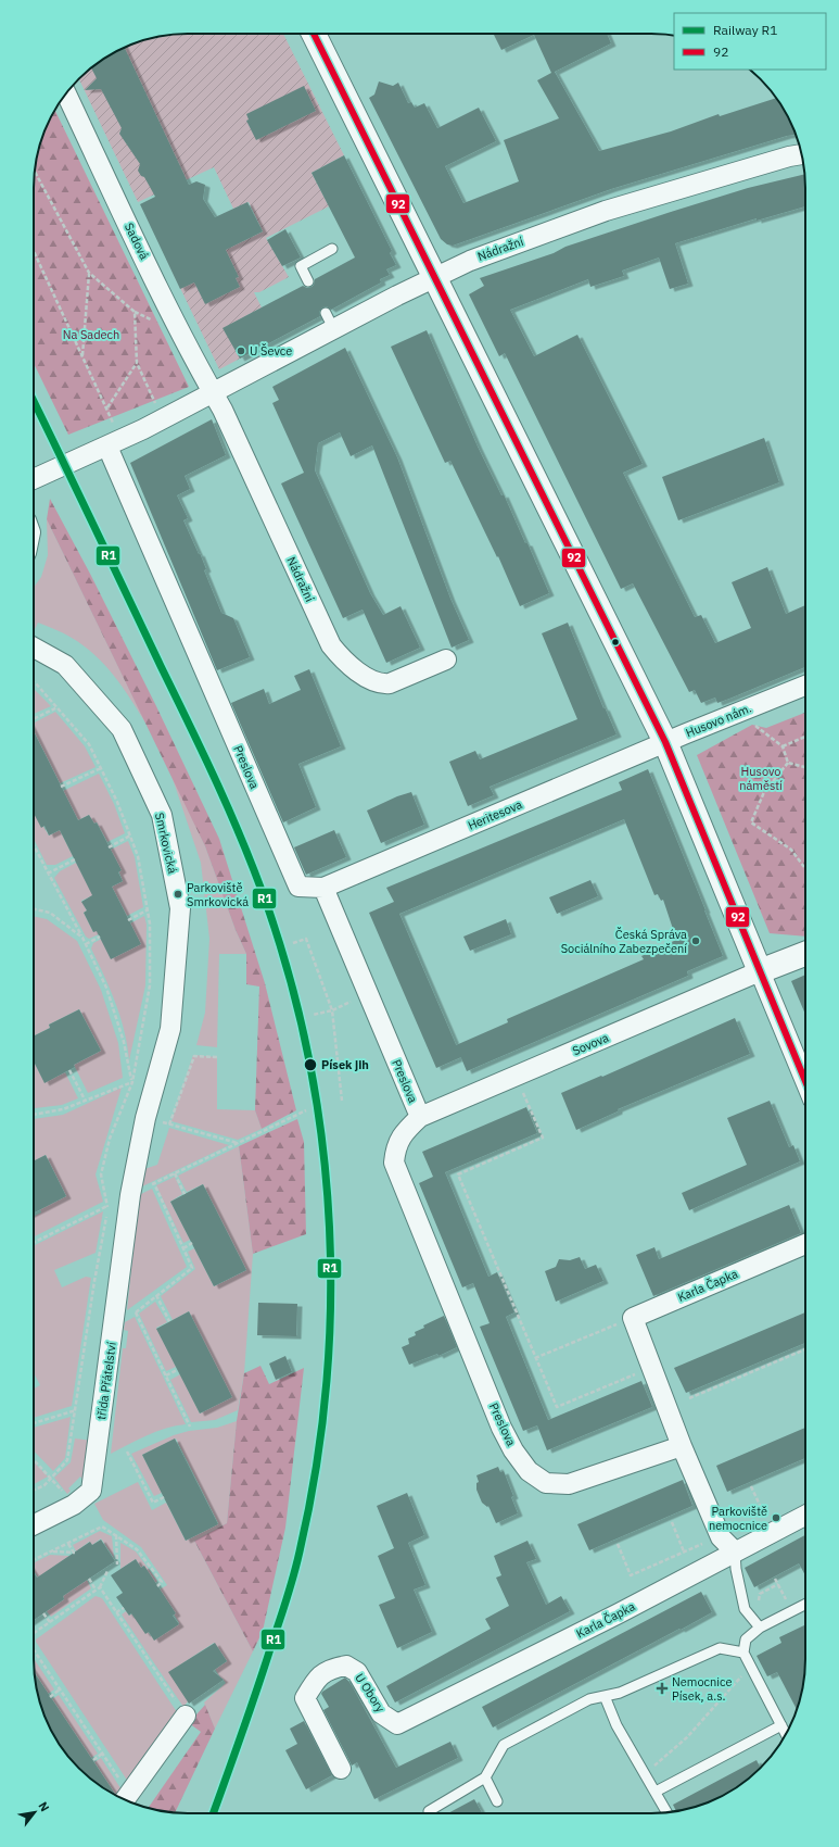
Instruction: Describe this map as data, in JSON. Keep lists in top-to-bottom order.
{
  "streets": {
    "street": [
      "Sadová",
      "Nádražní",
      "Husovo nám.",
      "Preslova",
      "Heritesova",
      "Smrkovická",
      "Sovova",
      "Karla Čapka",
      "třída Přátelství",
      "U Obory"
    ]
  },
  "crossings": [
    ["Sadová", "Nádražní"],
    ["Nádražní", "Preslova"],
    ["Husovo nám.", "Heritesova"],
    ["Preslova", "Heritesova"],
    ["Preslova", "Sovova"],
    ["Smrkovická", "třída Přátelství"],
    ["Karla Čapka", "U Obory"]
  ],
  "parks": ["Na Sadech", "Husovo náměstí"],
  "places": {
    "other": [
      "U Ševce",
      "Parkoviště Smrkovická",
      "Česká Správa Sociálního Zabezpečení",
      "Písek jih",
      "Parkoviště nemocnice"
    ],
    "health": ["Nemocnice Písek, a.s."]
  },
  "lines": ["transit line 92", "rail line R1"],
  "legend": ["Railway R1", "92"],
  "north": "top right"
}
